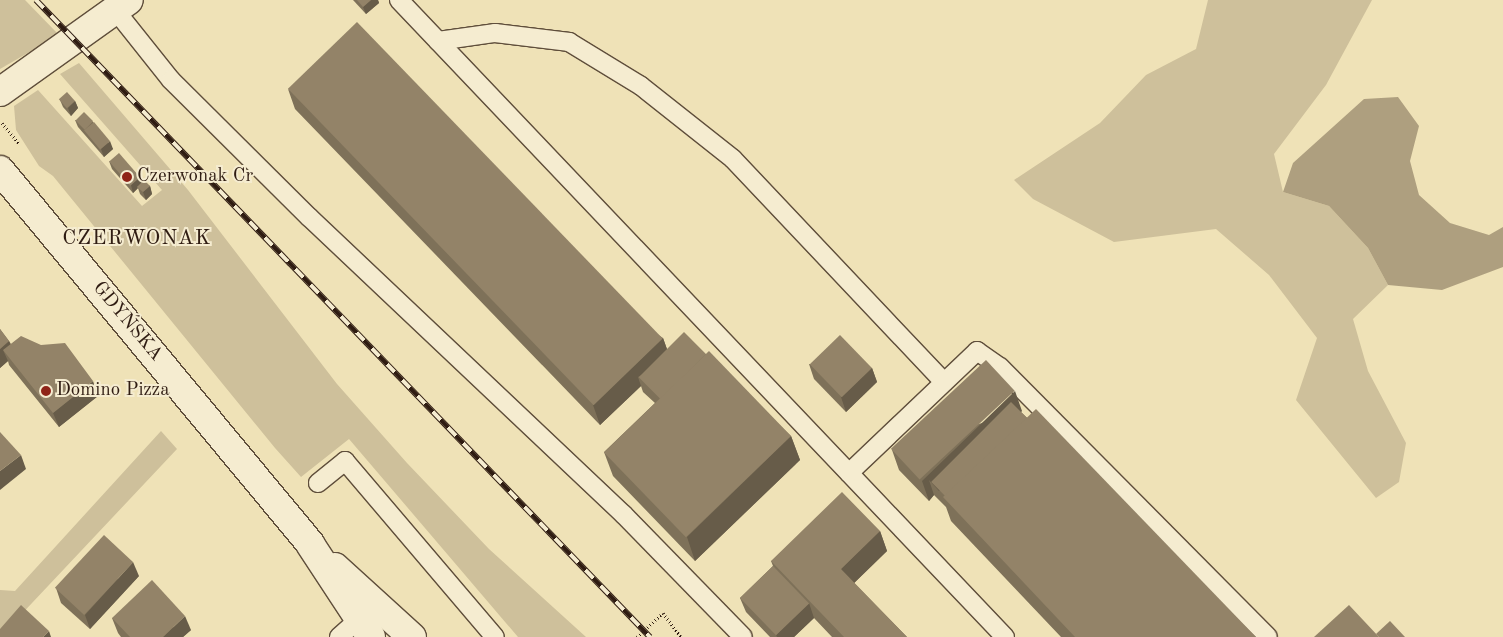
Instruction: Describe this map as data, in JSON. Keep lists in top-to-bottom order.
{
  "streets": {
    "main road": ["GDYŃSKA"]
  },
  "districts": ["CZERWONAK"],
  "places": ["Czerwonak Cr", "Domino Pizza"]
}
